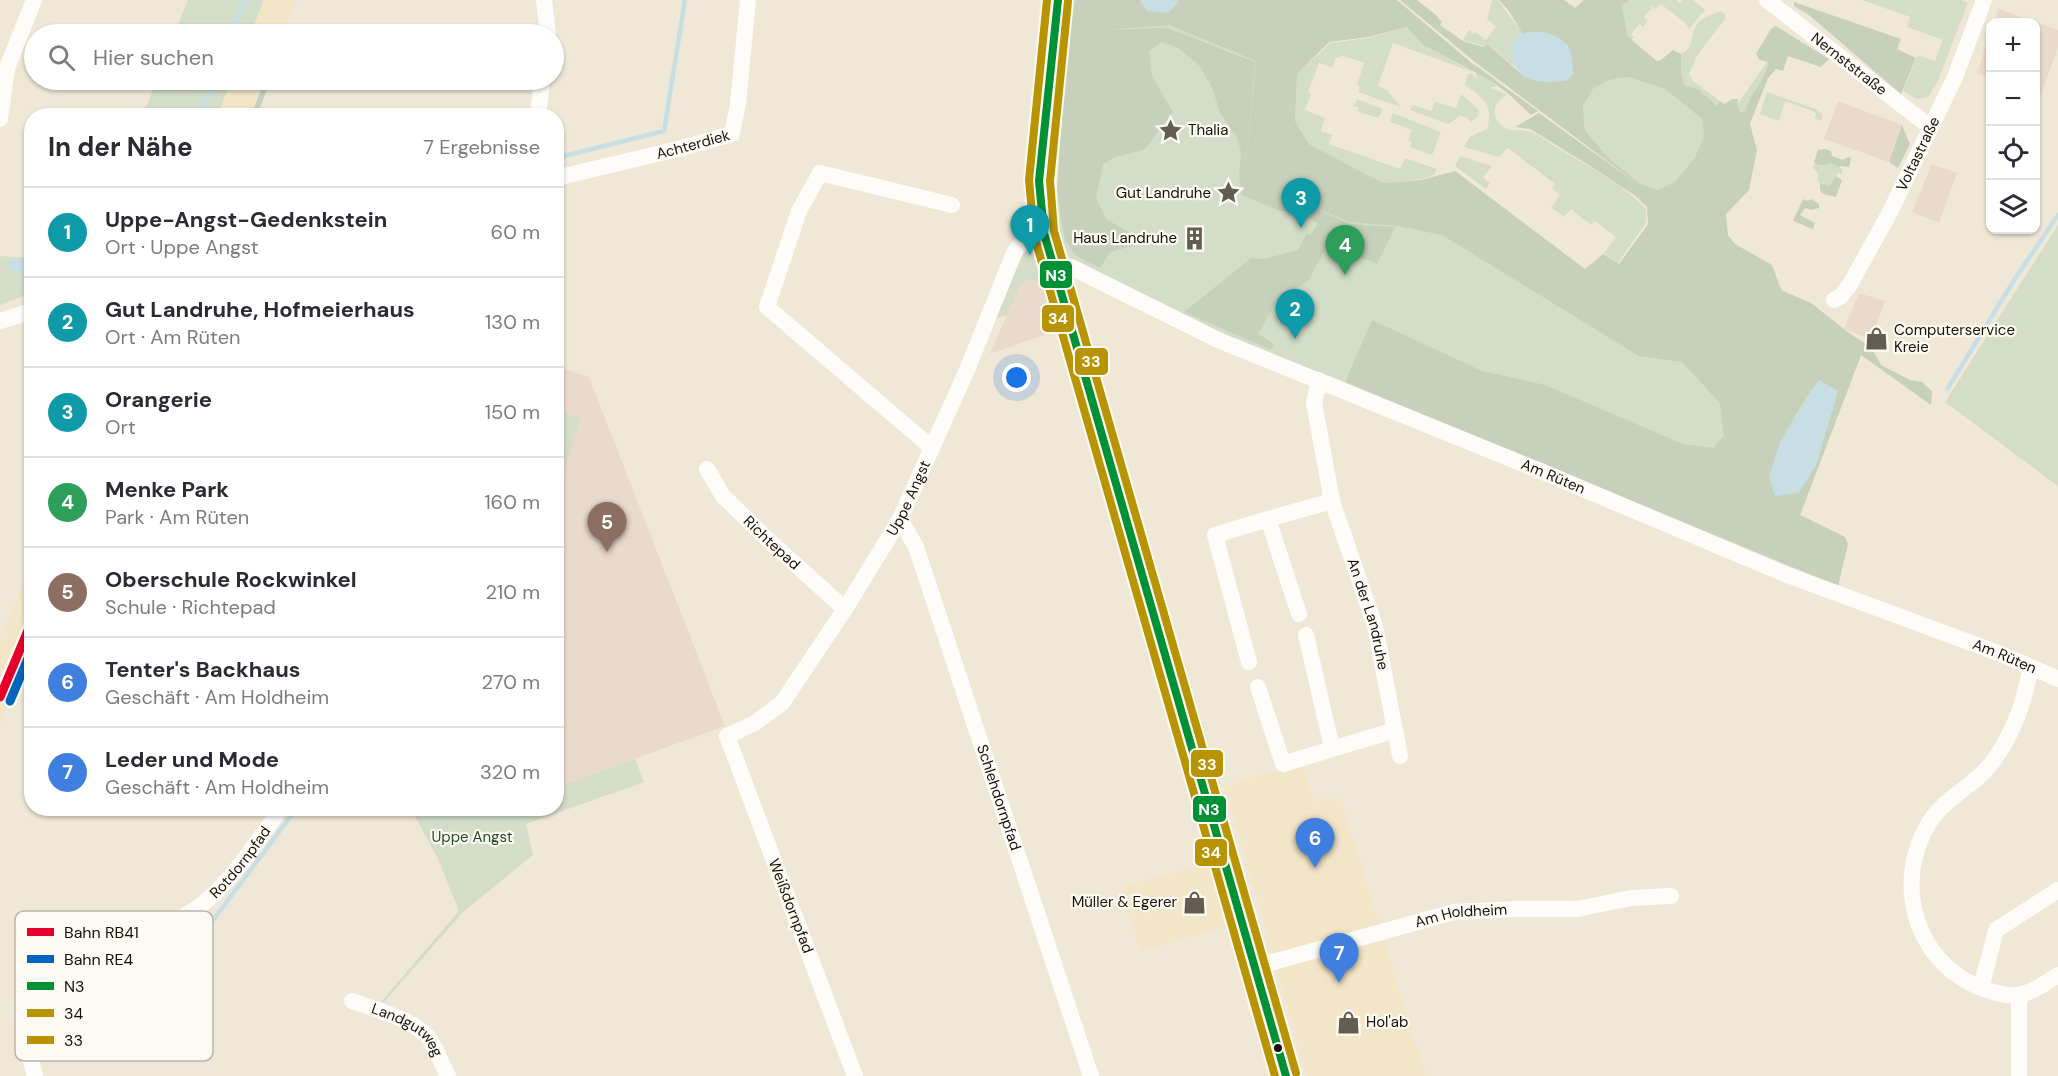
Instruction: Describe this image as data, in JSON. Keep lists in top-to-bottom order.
{
  "streets": {
    "street": [
      "Nernststraße",
      "Achterdiek",
      "Voltastraße",
      "Am Rüten",
      "Uppe Angst",
      "Richtepad",
      "An der Landruhe",
      "Schlehdornpfad",
      "Rotdornpfad",
      "Weißdornpfad",
      "Am Holdheim",
      "Landgutweg"
    ]
  },
  "crossings": [
    ["Nernststraße", "Voltastraße"],
    ["Am Rüten", "An der Landruhe"],
    ["Uppe Angst", "Richtepad"],
    ["Uppe Angst", "Schlehdornpfad"],
    ["Uppe Angst", "Weißdornpfad"]
  ],
  "parks": ["Uppe Angst"],
  "places": {
    "place": ["Thalia", "Gut Landruhe"],
    "building": ["Haus Landruhe"],
    "shop": ["Computerservice Kreie", "Müller & Egerer", "Hol'ab"]
  },
  "lines": [
    "transit line N3",
    "transit line 34",
    "transit line 33",
    "rail line RB41",
    "rail line RE4"
  ],
  "legend": [
    "Bahn RB41",
    "Bahn RE4",
    "N3",
    "34",
    "33"
  ],
  "page": {
    "map_buttons": ["+", "−"],
    "search": "Hier suchen",
    "heading": ["In der Nähe", "7 Ergebnisse"],
    "pins": [
      "3",
      "1",
      "4",
      "2",
      "5",
      "6",
      "7"
    ],
    "list": [
      {
        "mark": "1",
        "name": "Uppe-Angst-Gedenkstein",
        "note": "Ort · Uppe Angst",
        "value": "60 m"
      },
      {
        "mark": "2",
        "name": "Gut Landruhe, Hofmeierhaus",
        "note": "Ort · Am Rüten",
        "value": "130 m"
      },
      {
        "mark": "3",
        "name": "Orangerie",
        "note": "Ort",
        "value": "150 m"
      },
      {
        "mark": "4",
        "name": "Menke Park",
        "note": "Park · Am Rüten",
        "value": "160 m"
      },
      {
        "mark": "5",
        "name": "Oberschule Rockwinkel",
        "note": "Schule · Richtepad",
        "value": "210 m"
      },
      {
        "mark": "6",
        "name": "Tenter's Backhaus",
        "note": "Geschäft · Am Holdheim",
        "value": "270 m"
      },
      {
        "mark": "7",
        "name": "Leder und Mode",
        "note": "Geschäft · Am Holdheim",
        "value": "320 m"
      }
    ]
  }
}
